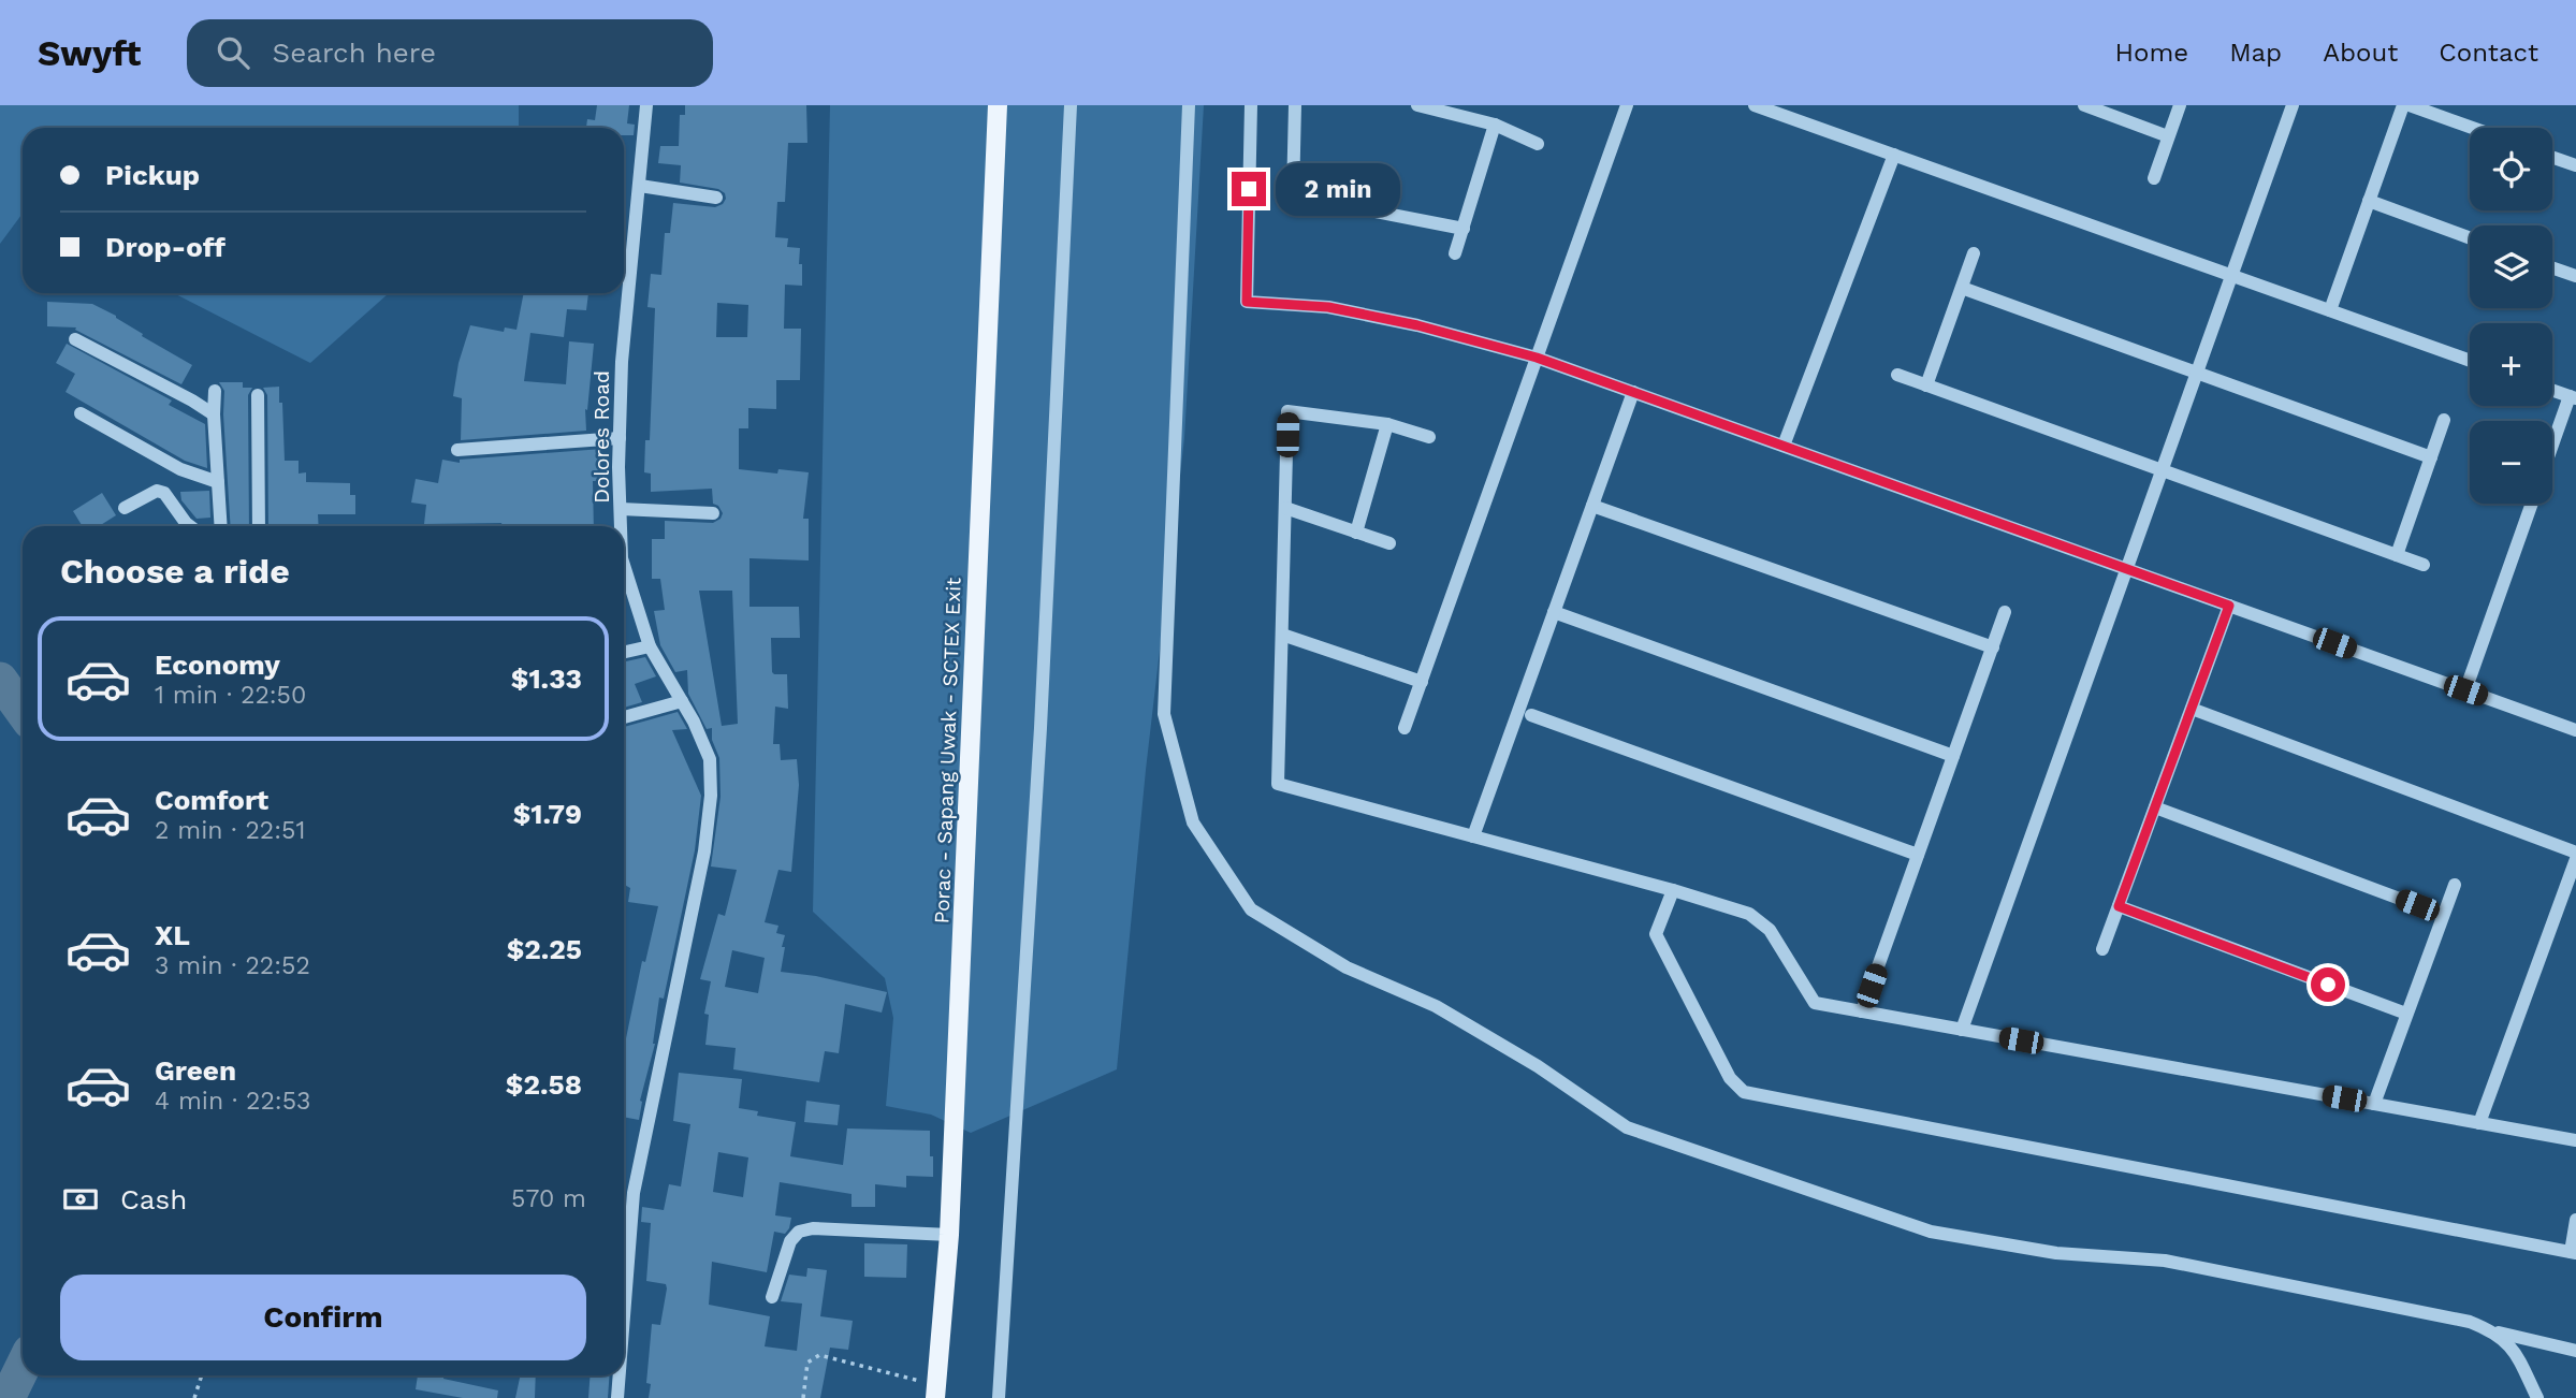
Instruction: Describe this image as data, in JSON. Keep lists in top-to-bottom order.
{
  "streets": {
    "main road": ["Porac - Sapang Uwak - SCTEX Exit"],
    "street": ["Dolores Road"]
  },
  "page": {
    "header": "Swyft",
    "search": "Search here",
    "nav": [
      "Home",
      "Map",
      "About",
      "Contact"
    ],
    "map_buttons": ["+", "−"],
    "banner": ["Pickup", "Drop-off"],
    "bubble": "2 min",
    "heading": "Choose a ride",
    "list": [
      {
        "name": "Economy",
        "note": "1 min · 22:50",
        "value": "$1.33"
      },
      {
        "name": "Comfort",
        "note": "2 min · 22:51",
        "value": "$1.79"
      },
      {
        "name": "XL",
        "note": "3 min · 22:52",
        "value": "$2.25"
      },
      {
        "name": "Green",
        "note": "4 min · 22:53",
        "value": "$2.58"
      }
    ],
    "pay": ["Cash", "570 m"],
    "buttons": "Confirm"
  }
}
